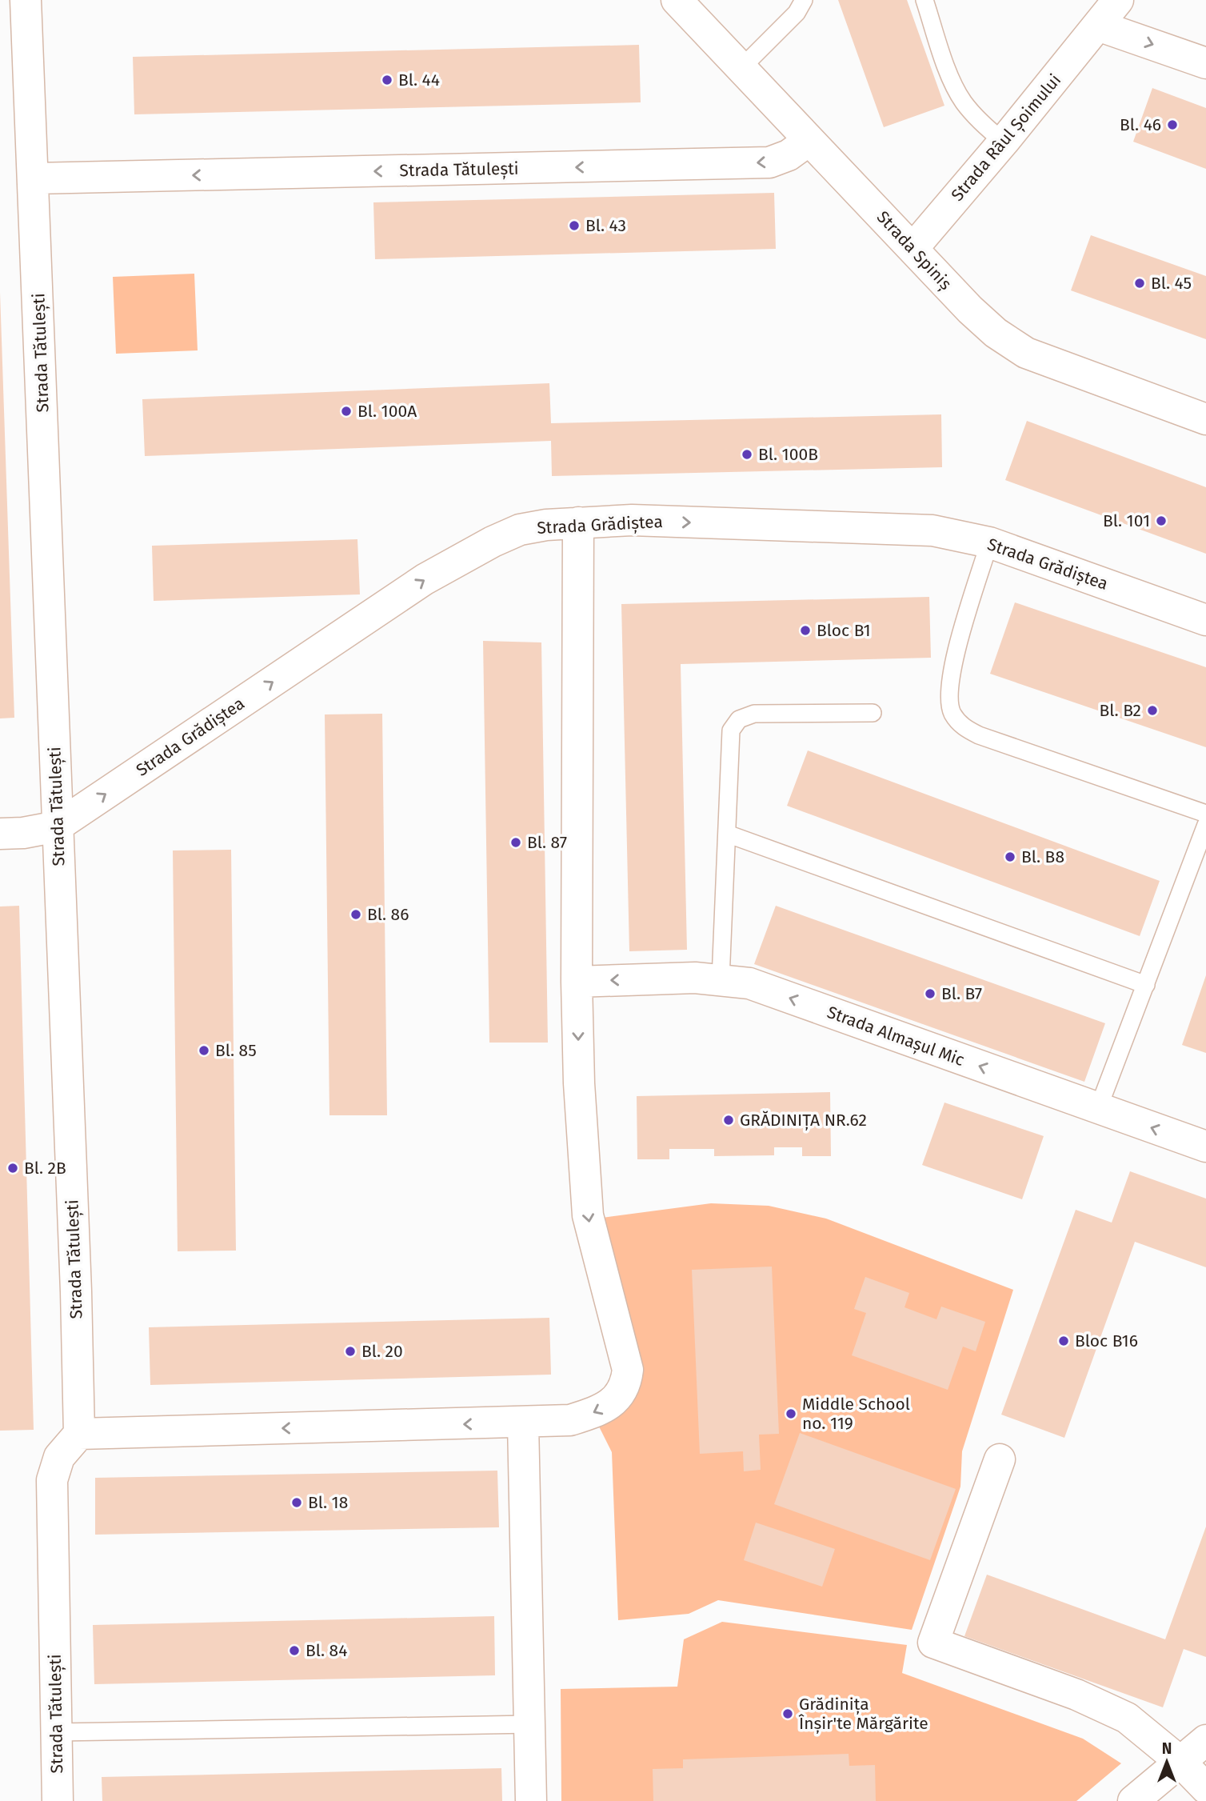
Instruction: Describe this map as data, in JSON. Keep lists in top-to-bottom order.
{
  "streets": {
    "street": [
      "Strada Râul Șoimului",
      "Strada Tătulești",
      "Strada Spiniș",
      "Strada Grădiștea",
      "Strada Almașul Mic"
    ]
  },
  "crossings": [
    ["Strada Râul Șoimului", "Strada Spiniș"],
    ["Strada Tătulești", "Strada Spiniș"],
    ["Strada Tătulești", "Strada Grădiștea"]
  ],
  "one_way": ["Strada Grădiștea", "Strada Almașul Mic"],
  "places": [
    "Bl. 44",
    "Bl. 46",
    "Bl. 43",
    "Bl. 45",
    "Bl. 100A",
    "Bl. 100B",
    "Bl. 101",
    "Bloc B1",
    "Bl. B2",
    "Bl. 87",
    "Bl. B8",
    "Bl. 86",
    "Bl. B7",
    "Bl. 85",
    "GRĂDINIȚA NR.62",
    "Bl. 2B",
    "Bloc B16",
    "Bl. 20",
    "Middle School no. 119",
    "Bl. 18",
    "Bl. 84",
    "Grădinița Înșir'te Mărgărite"
  ],
  "north": "top"
}
